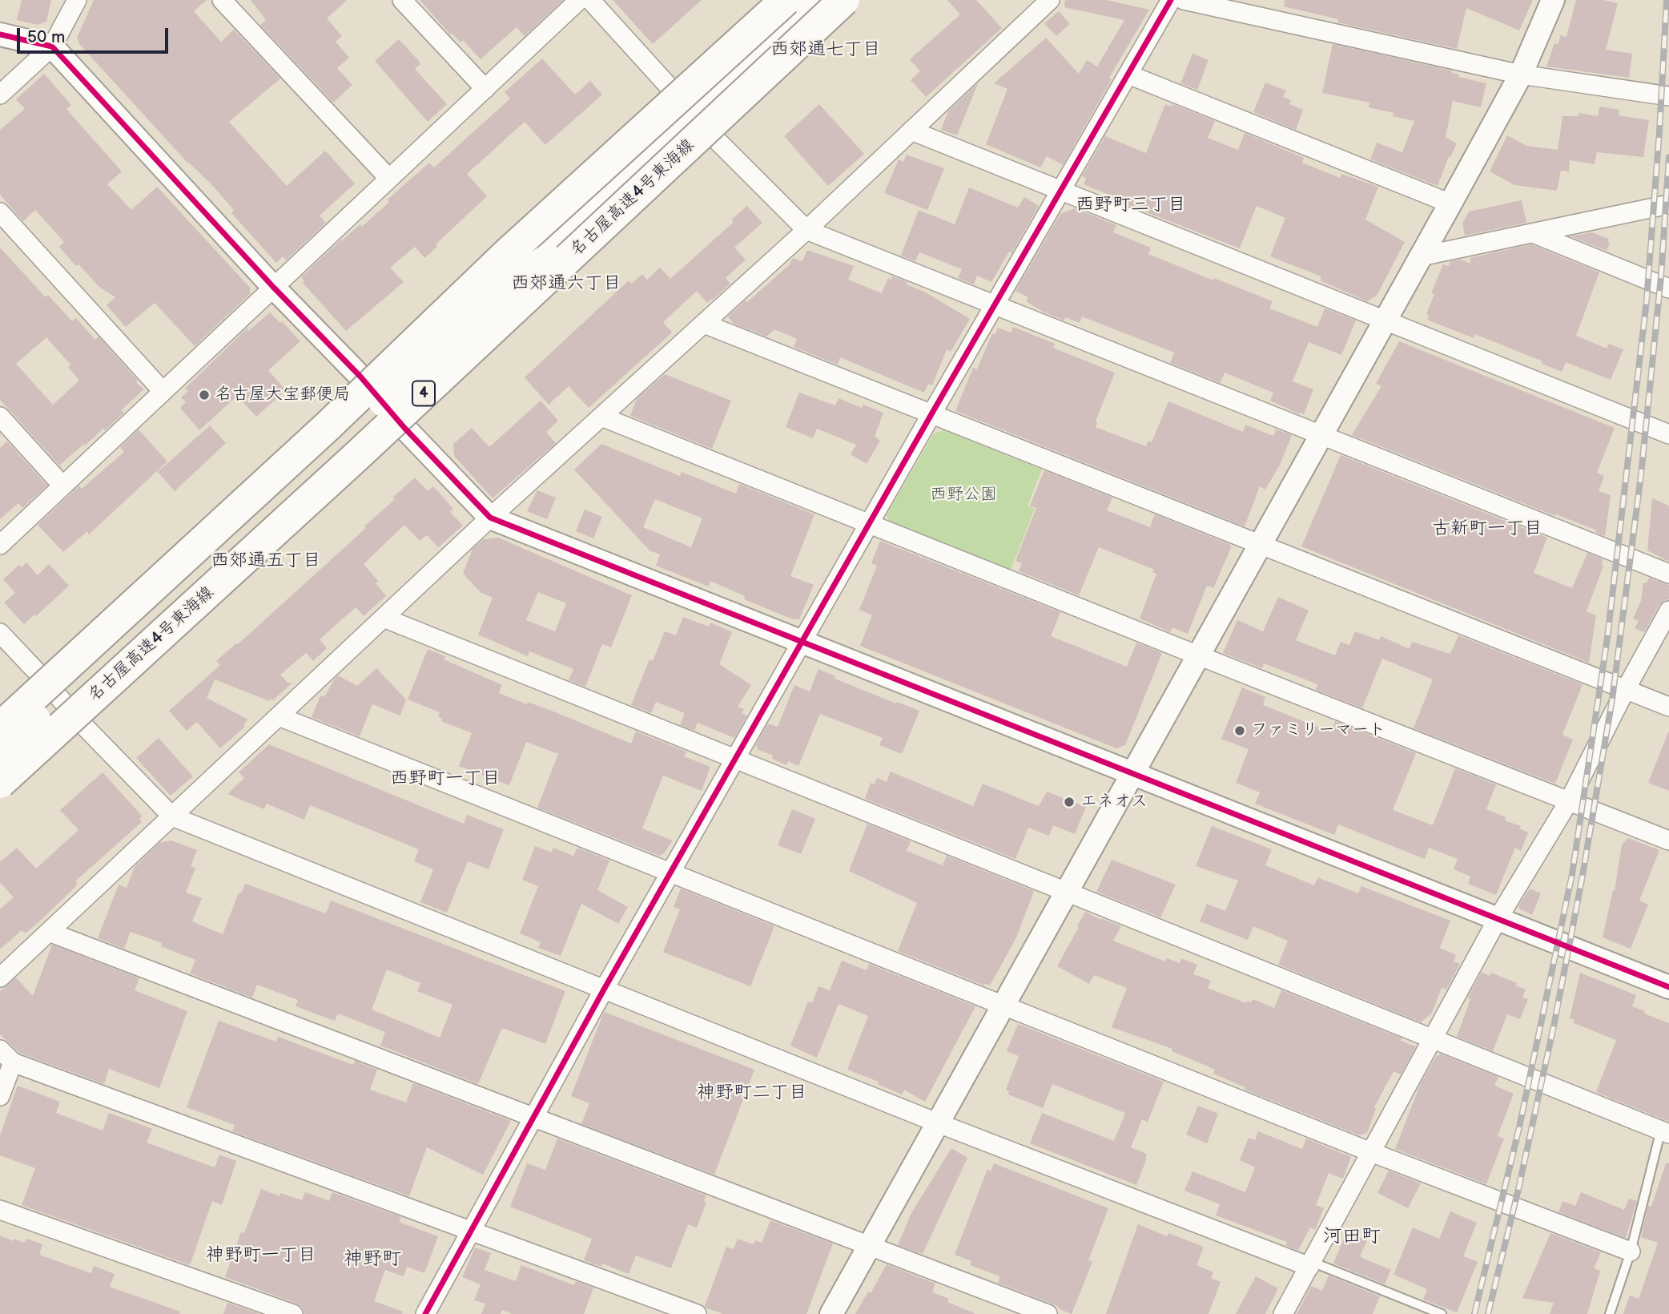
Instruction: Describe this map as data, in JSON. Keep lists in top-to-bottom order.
{
  "streets": {
    "highway": ["名古屋高速4号東海線", "4"]
  },
  "districts": [
    "西郊通七丁目",
    "西野町三丁目",
    "西郊通六丁目",
    "古新町一丁目",
    "西郊通五丁目",
    "西野町一丁目",
    "神野町二丁目",
    "河田町",
    "神野町一丁目",
    "神野町"
  ],
  "parks": ["西野公園"],
  "places": ["名古屋大宝郵便局", "ファミリーマート", "エネオス"],
  "scale_bar": "50 m"
}
